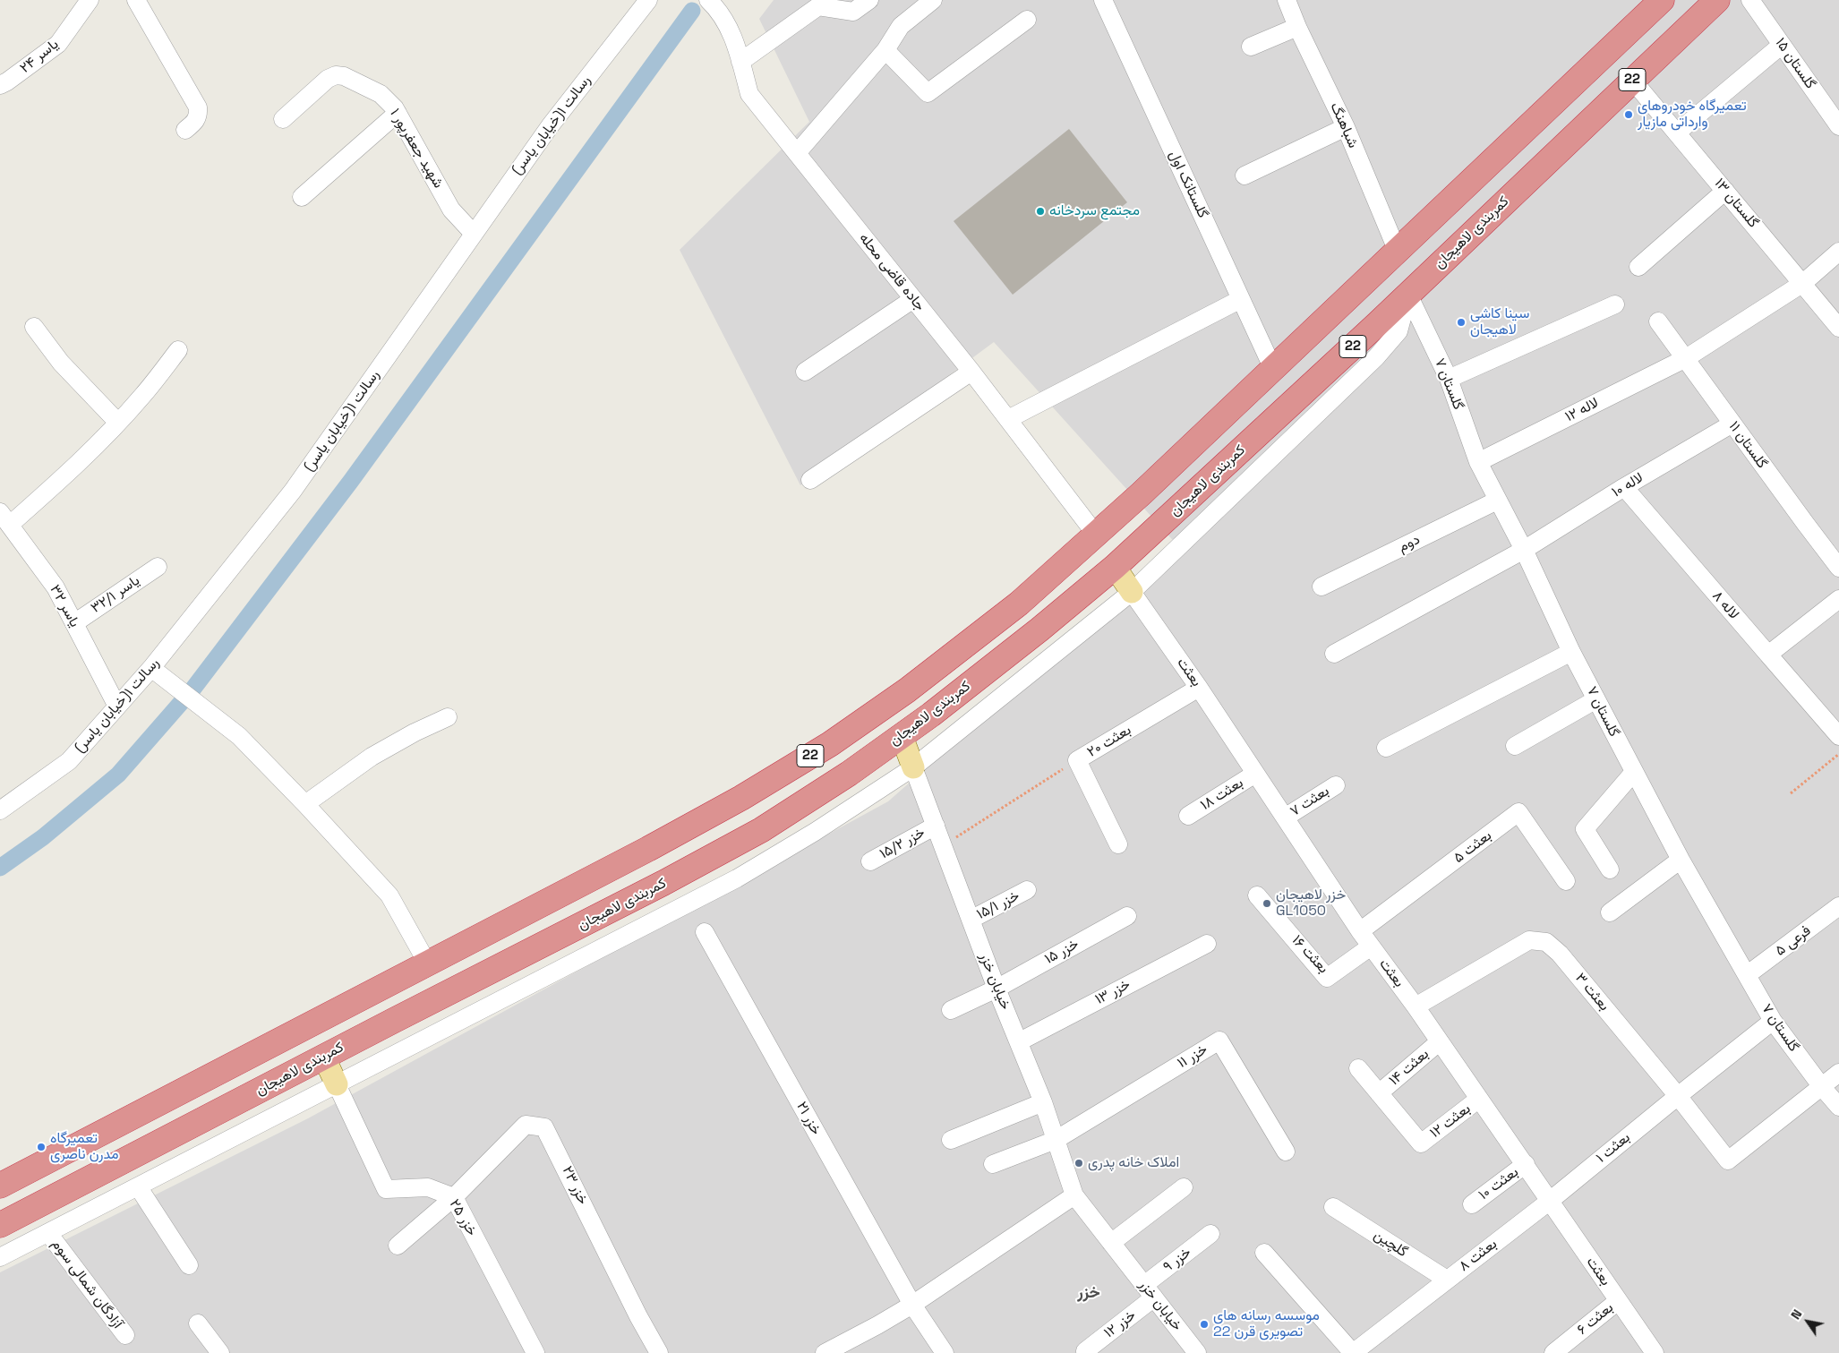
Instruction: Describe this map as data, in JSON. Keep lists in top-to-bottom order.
{
  "streets": {
    "highway": ["22", "کمربندی لاهیجان"],
    "street": [
      "یاسر ۲۴",
      "گلستان ۱۵",
      "رسالت ۱(خیابان یاسر)",
      "شباهنگ",
      "شهید جعفرپور ۱",
      "گلستانک اول",
      "گلستان ۱۳",
      "جاده قاضی محله",
      "گلستان ۷",
      "لاله ۱۲",
      "گلستان ۱۱",
      "لاله ۱۰",
      "دوم",
      "یاسر ۳۲/۱",
      "لاله ۸",
      "یاسر ۳۲",
      "بعثت",
      "بعثت ۲۰",
      "بعثت ۱۸",
      "بعثت ۷",
      "خزر ۱۵/۲",
      "بعثت ۵",
      "خزر ۱۵/۱",
      "فرعی ۵",
      "خزر ۱۵",
      "بعثت ۱۶",
      "خیابان خزر",
      "خزر ۱۳",
      "بعثت ۳",
      "خزر ۱۱",
      "بعثت ۱۴",
      "خزر ۲۱",
      "بعثت ۱۲",
      "بعثت ۱",
      "بعثت ۱۰",
      "خزر ۲۳",
      "خزر ۲۵",
      "گلچین",
      "بعثت ۸",
      "خزر ۹",
      "آزادگان شمالی سوم",
      "بعثت ۶",
      "خزر ۱۲"
    ]
  },
  "crossings": [
    ["22", "شباهنگ"],
    ["22", "گلستانک اول"],
    ["22", "جاده قاضی محله"],
    ["رسالت ۱(خیابان یاسر)", "شهید جعفرپور ۱"],
    ["رسالت ۱(خیابان یاسر)", "یاسر ۳۲"],
    ["گلستان ۱۳", "کمربندی لاهیجان"],
    ["گلستان ۱۳", "لاله ۱۲"],
    ["کمربندی لاهیجان", "گلستان ۷"],
    ["گلستان ۷", "لاله ۱۲"],
    ["گلستان ۷", "لاله ۱۰"],
    ["گلستان ۷", "دوم"],
    ["گلستان ۷", "فرعی ۵"],
    ["گلستان ۷", "بعثت ۳"],
    ["گلستان ۷", "بعثت ۱"],
    ["لاله ۱۲", "گلستان ۱۱"],
    ["گلستان ۱۱", "لاله ۱۰"],
    ["لاله ۱۰", "لاله ۸"],
    ["یاسر ۳۲/۱", "یاسر ۳۲"],
    ["بعثت", "بعثت ۲۰"],
    ["بعثت", "بعثت ۱۸"],
    ["بعثت", "بعثت ۷"],
    ["بعثت", "بعثت ۵"],
    ["بعثت", "بعثت ۱۶"],
    ["بعثت", "بعثت ۳"],
    ["بعثت", "بعثت ۱۴"],
    ["بعثت", "بعثت ۱۲"],
    ["بعثت", "بعثت ۱"],
    ["بعثت", "بعثت ۱۰"],
    ["بعثت", "بعثت ۸"],
    ["بعثت", "بعثت ۶"],
    ["خزر ۱۵/۲", "خیابان خزر"],
    ["خزر ۱۵/۱", "خیابان خزر"],
    ["خزر ۱۵", "خیابان خزر"],
    ["خیابان خزر", "خزر ۱۳"],
    ["خیابان خزر", "خزر ۱۱"],
    ["خیابان خزر", "خزر ۹"],
    ["خیابان خزر", "خزر ۱۲"],
    ["بعثت ۳", "بعثت ۱"],
    ["بعثت ۱۴", "بعثت ۱۲"],
    ["بعثت ۱", "بعثت ۸"],
    ["خزر ۲۳", "خزر ۲۵"],
    ["گلچین", "بعثت ۸"],
    ["خزر ۹", "خزر ۱۲"]
  ],
  "districts": ["خزر"],
  "places": [
    "تعمیرگاه خودروهای وارداتی مازیار",
    "مجتمع سردخانه",
    "سینا کاشی لاهیجان",
    "خزر لاهیجان GL1050",
    "تعمیرگاه مدرن ناصری",
    "املاک خانه پدری",
    "موسسه رسانه های تصویری قرن 22"
  ],
  "north": "top left"
}
